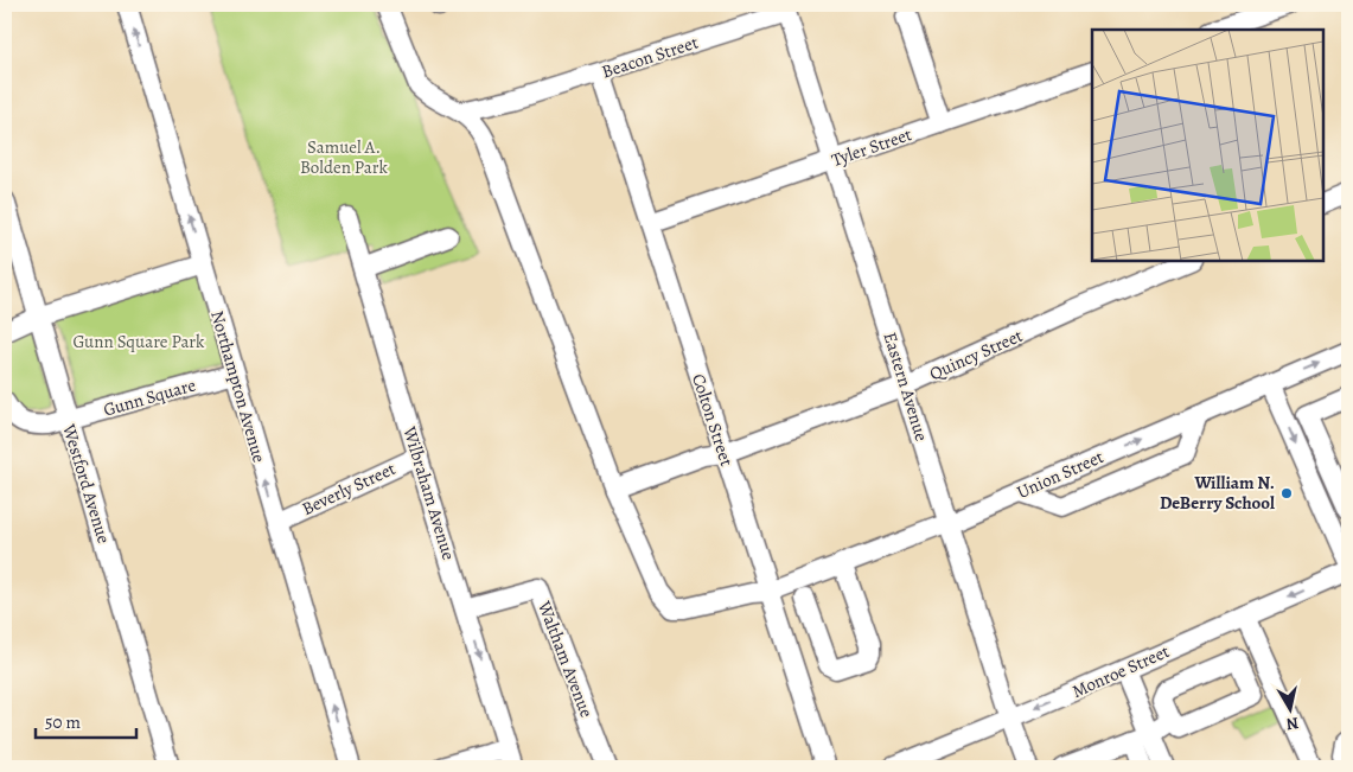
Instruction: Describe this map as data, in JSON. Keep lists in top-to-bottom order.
{
  "streets": {
    "street": [
      "Beacon Street",
      "Tyler Street",
      "Quincy Street",
      "Northampton Avenue",
      "Eastern Avenue",
      "Gunn Square",
      "Colton Street",
      "Union Street",
      "Westford Avenue",
      "Beverly Street",
      "Wilbraham Avenue",
      "Waltham Avenue",
      "Monroe Street"
    ]
  },
  "crossings": [
    ["Beacon Street", "Eastern Avenue"],
    ["Beacon Street", "Colton Street"],
    ["Tyler Street", "Eastern Avenue"],
    ["Tyler Street", "Colton Street"],
    ["Quincy Street", "Eastern Avenue"],
    ["Quincy Street", "Colton Street"],
    ["Quincy Street", "Union Street"],
    ["Northampton Avenue", "Gunn Square"],
    ["Northampton Avenue", "Beverly Street"],
    ["Eastern Avenue", "Union Street"],
    ["Eastern Avenue", "Monroe Street"],
    ["Gunn Square", "Westford Avenue"],
    ["Colton Street", "Union Street"],
    ["Beverly Street", "Wilbraham Avenue"],
    ["Wilbraham Avenue", "Waltham Avenue"]
  ],
  "one_way": ["Northampton Avenue"],
  "parks": ["Samuel A. Bolden Park", "Gunn Square Park"],
  "places": ["William N. DeBerry School"],
  "scale_bar": "50 m",
  "north": "bottom"
}
